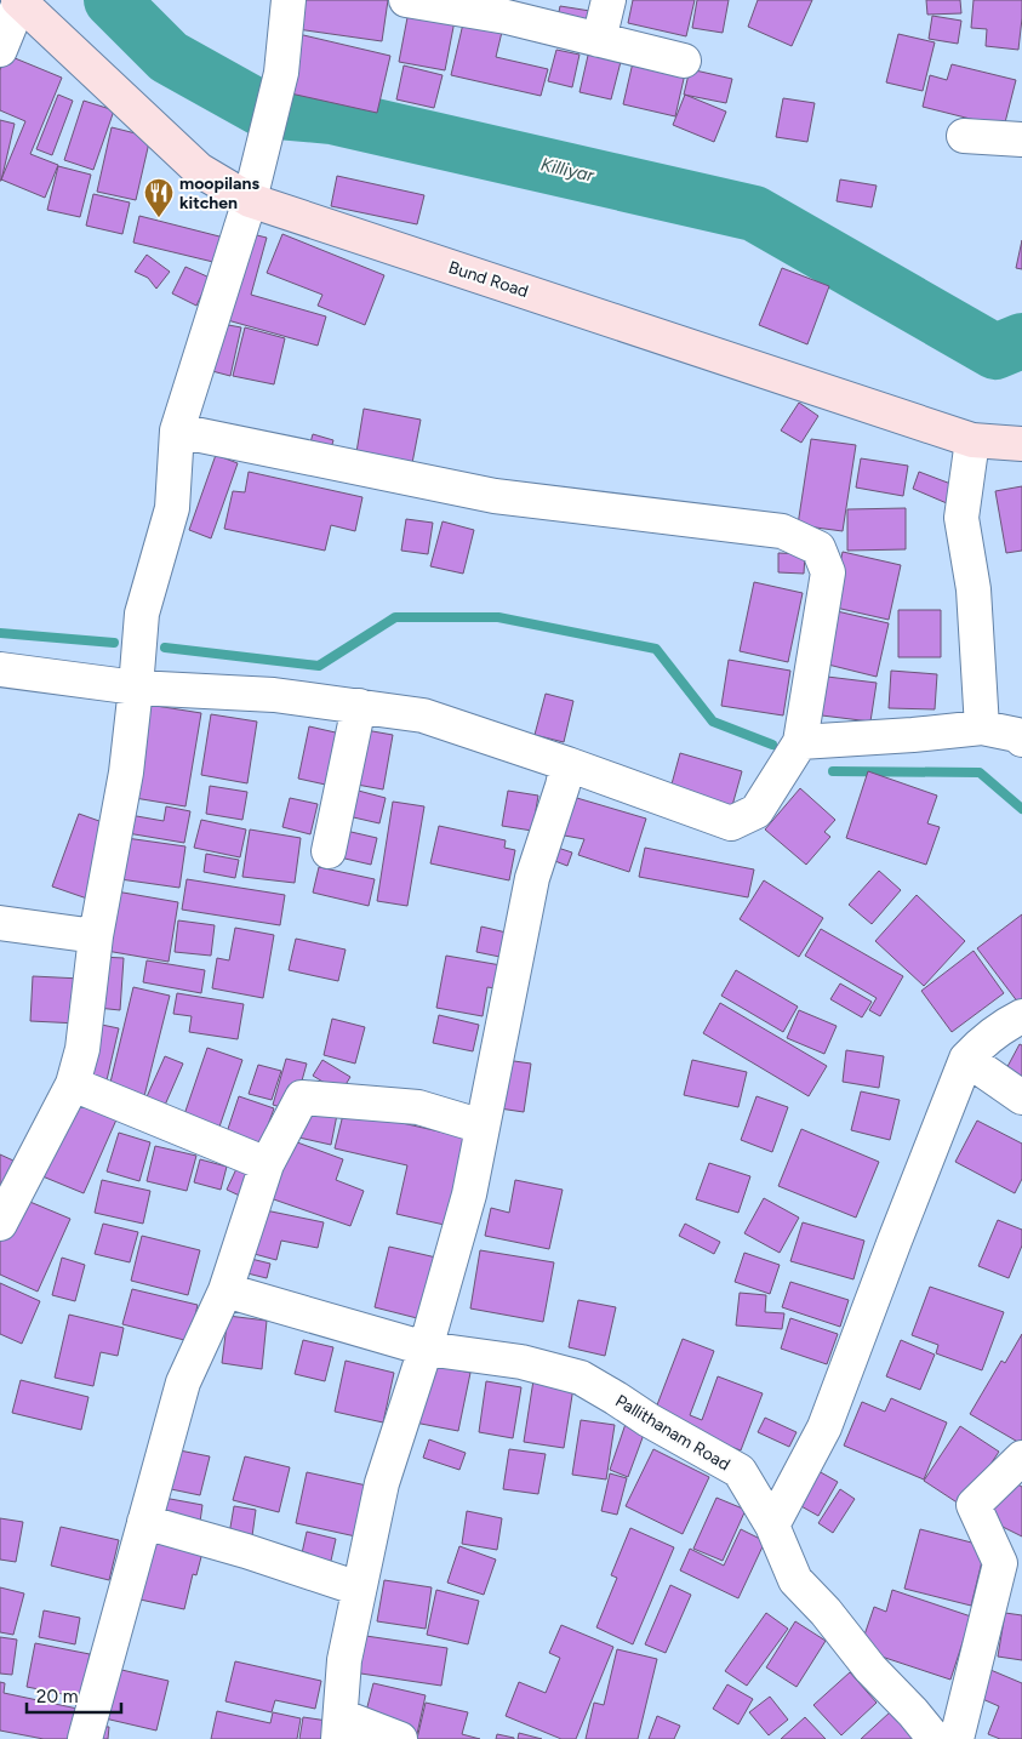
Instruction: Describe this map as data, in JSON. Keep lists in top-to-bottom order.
{
  "streets": {
    "street": ["Bund Road", "Pallithanam Road"]
  },
  "water": ["Killiyar"],
  "places": {
    "restaurant": ["moopilans kitchen"]
  },
  "scale_bar": "20 m"
}
